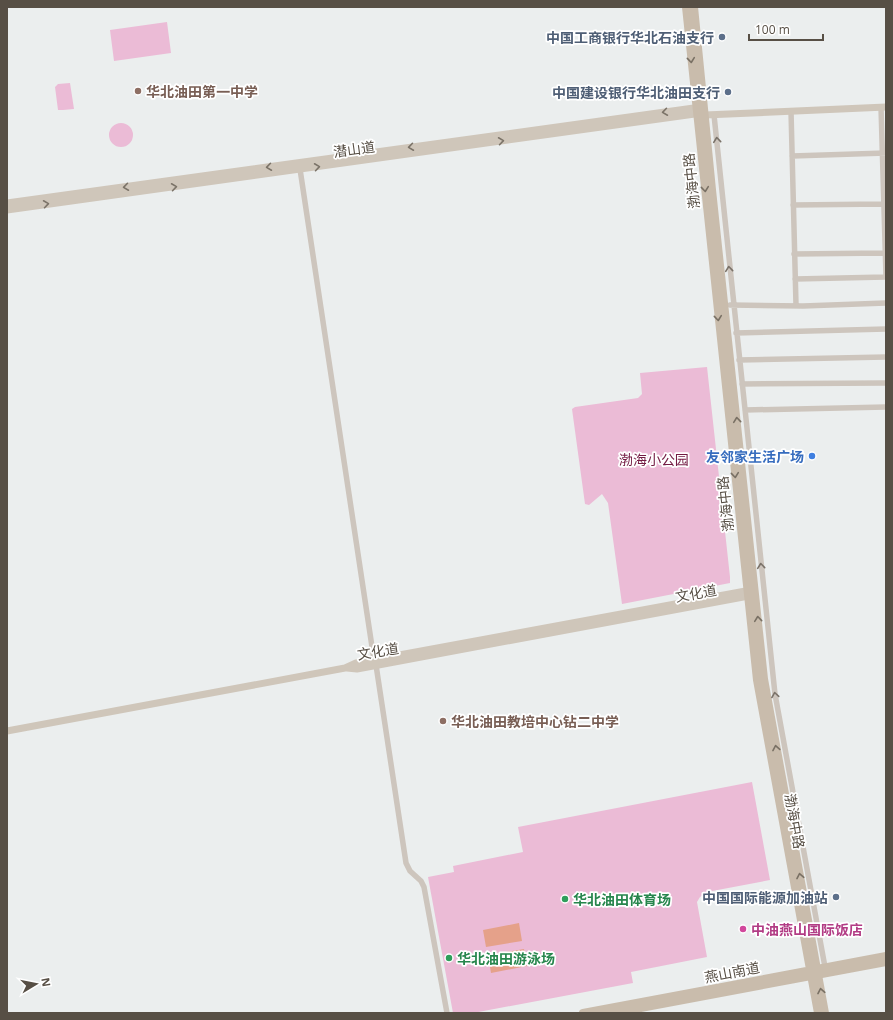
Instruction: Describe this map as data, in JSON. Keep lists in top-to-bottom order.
{
  "streets": {
    "main road": [
      "潜山道",
      "渤海中路",
      "文化道",
      "燕山南道"
    ]
  },
  "crossings": [
    ["潜山道", "渤海中路"],
    ["渤海中路", "文化道"],
    ["渤海中路", "燕山南道"]
  ],
  "parks": ["渤海小公园"],
  "places": [
    "中国工商银行华北石油支行",
    "华北油田第一中学",
    "中国建设银行华北油田支行",
    "友邻家生活广场",
    "华北油田教培中心钻二中学",
    "中国国际能源加油站",
    "华北油田体育场",
    "中油燕山国际饭店",
    "华北油田游泳场"
  ],
  "scale_bar": "100 m",
  "north": "right"
}
